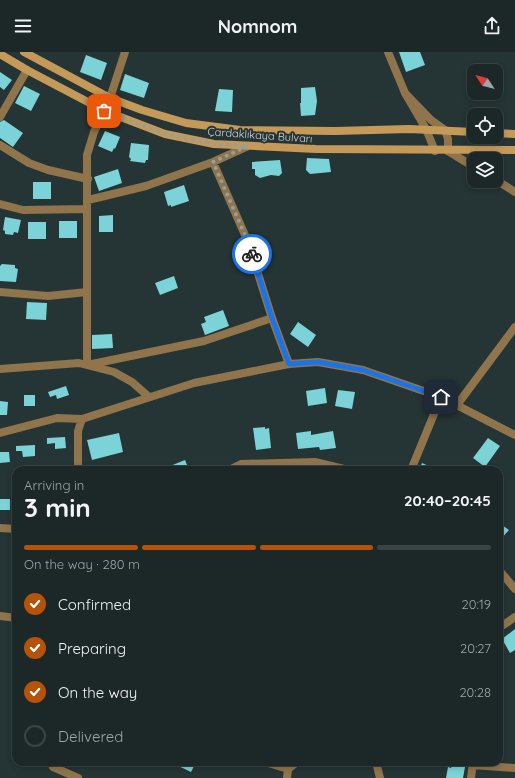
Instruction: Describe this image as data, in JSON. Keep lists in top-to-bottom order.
{
  "streets": {
    "main road": ["Çardaklıkaya Bulvarı"]
  },
  "north": "top left",
  "page": {
    "header": "Nomnom",
    "heading": ["3 min", "Arriving in", "20:40–20:45"],
    "bar": "On the way · 280 m",
    "list": [
      ["Confirmed", "20:19"],
      ["Preparing", "20:27"],
      ["On the way", "20:28"],
      "Delivered"
    ]
  }
}
